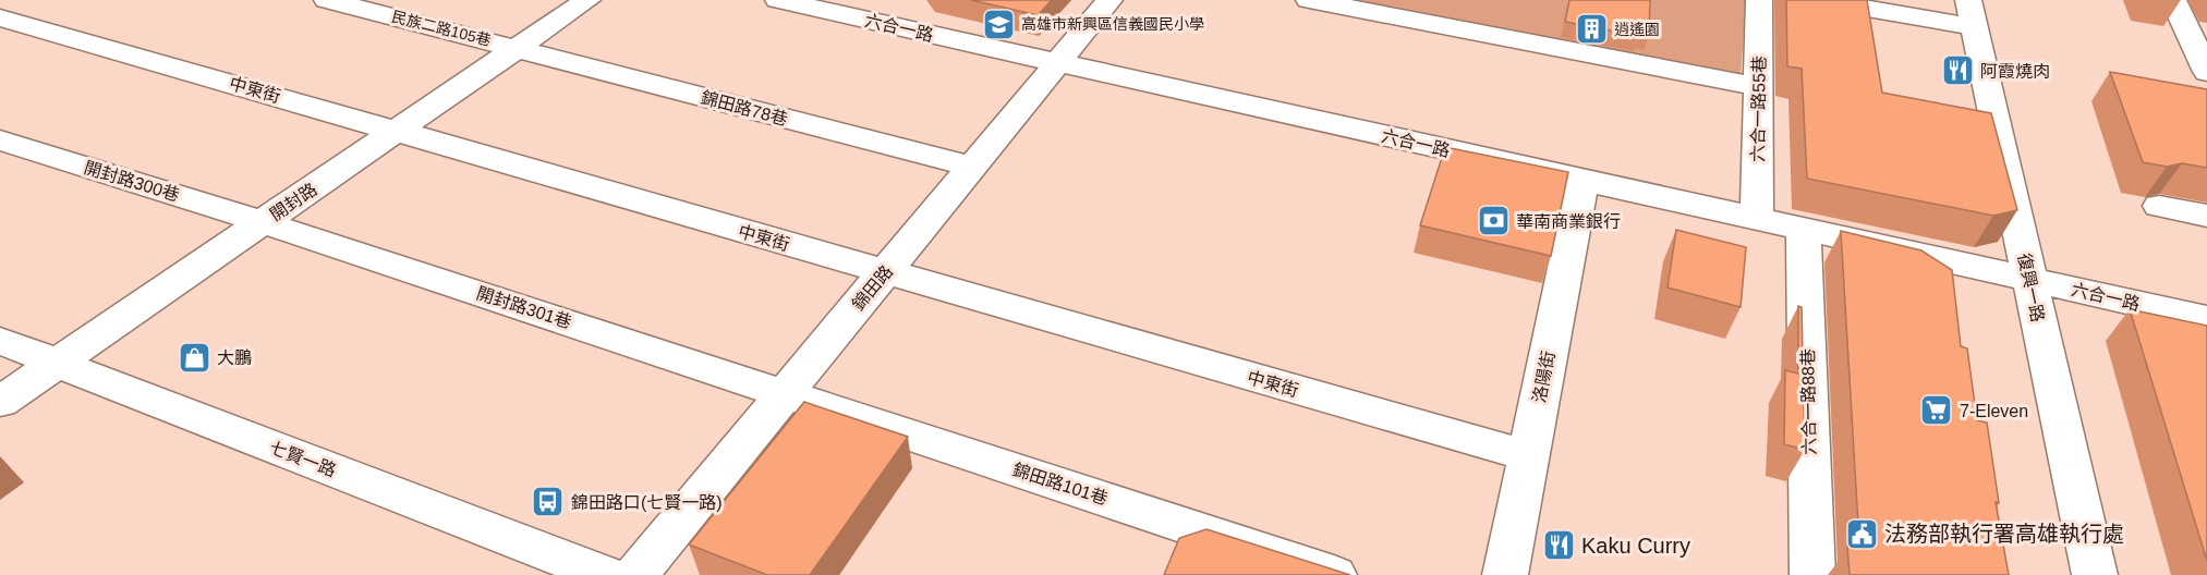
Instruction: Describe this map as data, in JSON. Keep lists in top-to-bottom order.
{
  "streets": {
    "street": [
      "六合一路",
      "民族二路105巷",
      "中東街",
      "錦田路78巷",
      "六合一路55巷",
      "開封路300巷",
      "開封路",
      "錦田路",
      "復興一路",
      "開封路301巷",
      "洛陽街",
      "六合一路88巷",
      "七賢一路",
      "錦田路101巷"
    ]
  },
  "crossings": [
    ["六合一路", "六合一路55巷"],
    ["六合一路", "錦田路"],
    ["六合一路", "復興一路"],
    ["六合一路", "洛陽街"],
    ["六合一路", "六合一路88巷"],
    ["民族二路105巷", "錦田路78巷"],
    ["民族二路105巷", "開封路"],
    ["中東街", "開封路"],
    ["中東街", "錦田路"],
    ["中東街", "洛陽街"],
    ["錦田路78巷", "開封路"],
    ["錦田路78巷", "錦田路"],
    ["開封路300巷", "開封路"],
    ["開封路300巷", "開封路301巷"],
    ["開封路", "開封路301巷"],
    ["開封路", "七賢一路"],
    ["錦田路", "開封路301巷"],
    ["錦田路", "錦田路101巷"],
    ["開封路301巷", "錦田路101巷"]
  ],
  "places": {
    "school or university": ["高雄市新興區信義國民小學"],
    "building": ["逍遙園"],
    "restaurant": ["阿霞燒肉", "Kaku Curry"],
    "bank": ["華南商業銀行"],
    "shop": ["大鵬"],
    "supermarket": ["7-Eleven"],
    "bus stop": ["錦田路口(七賢一路)"],
    "public building": ["法務部執行署高雄執行處"]
  }
}
